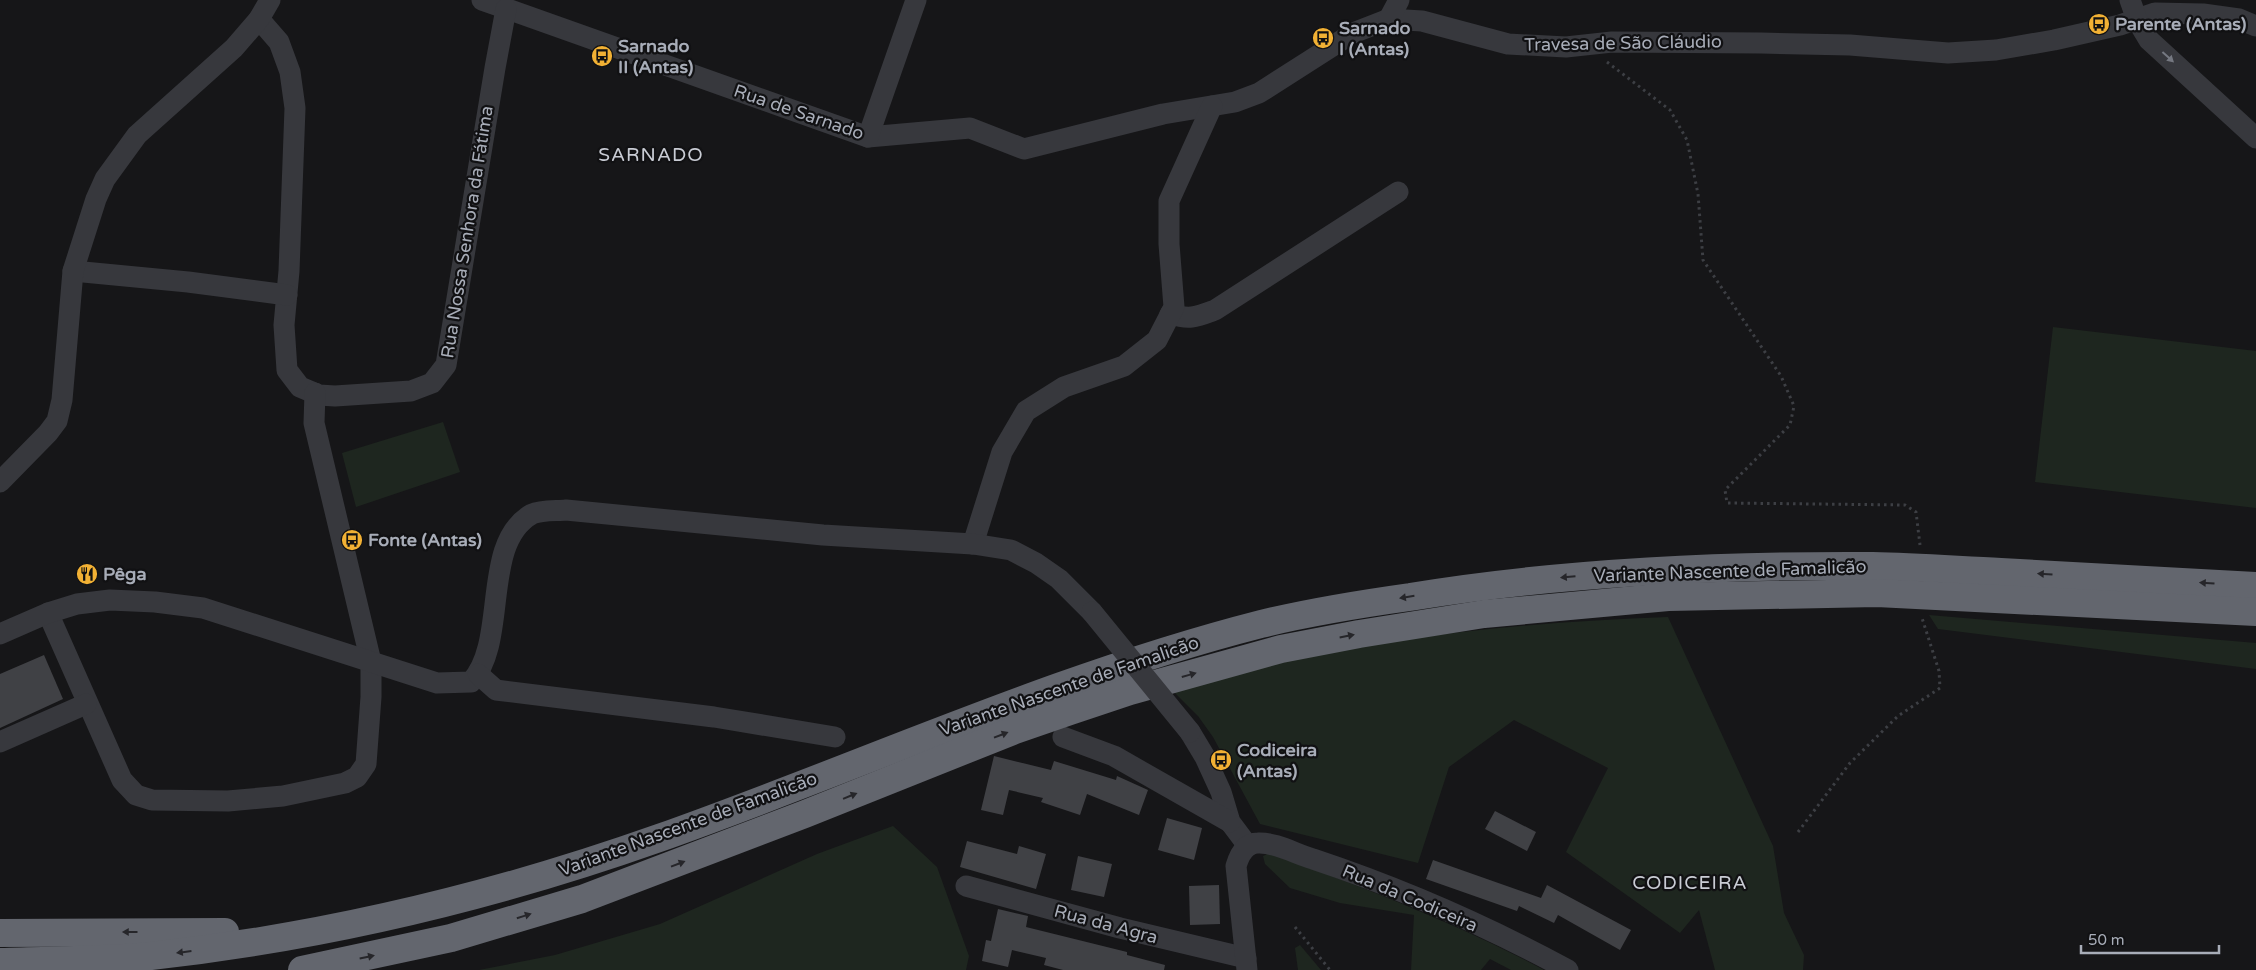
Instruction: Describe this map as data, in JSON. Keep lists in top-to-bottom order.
{
  "streets": {
    "highway": ["Variante Nascente de Famalicão"],
    "street": [
      "Travesa de São Cláudio",
      "Rua de Sarnado",
      "Rua Nossa Senhora da Fátima",
      "Rua da Codiceira",
      "Rua da Agra"
    ]
  },
  "crossings": [
    ["Travesa de São Cláudio", "Rua de Sarnado"],
    ["Rua de Sarnado", "Rua Nossa Senhora da Fátima"]
  ],
  "districts": ["SARNADO", "CODICEIRA"],
  "places": {
    "bus stop": [
      "Parente (Antas)",
      "Sarnado I (Antas)",
      "Sarnado II (Antas)",
      "Fonte (Antas)",
      "Codiceira (Antas)"
    ],
    "restaurant": ["Pêga"]
  },
  "scale_bar": "50 m"
}
